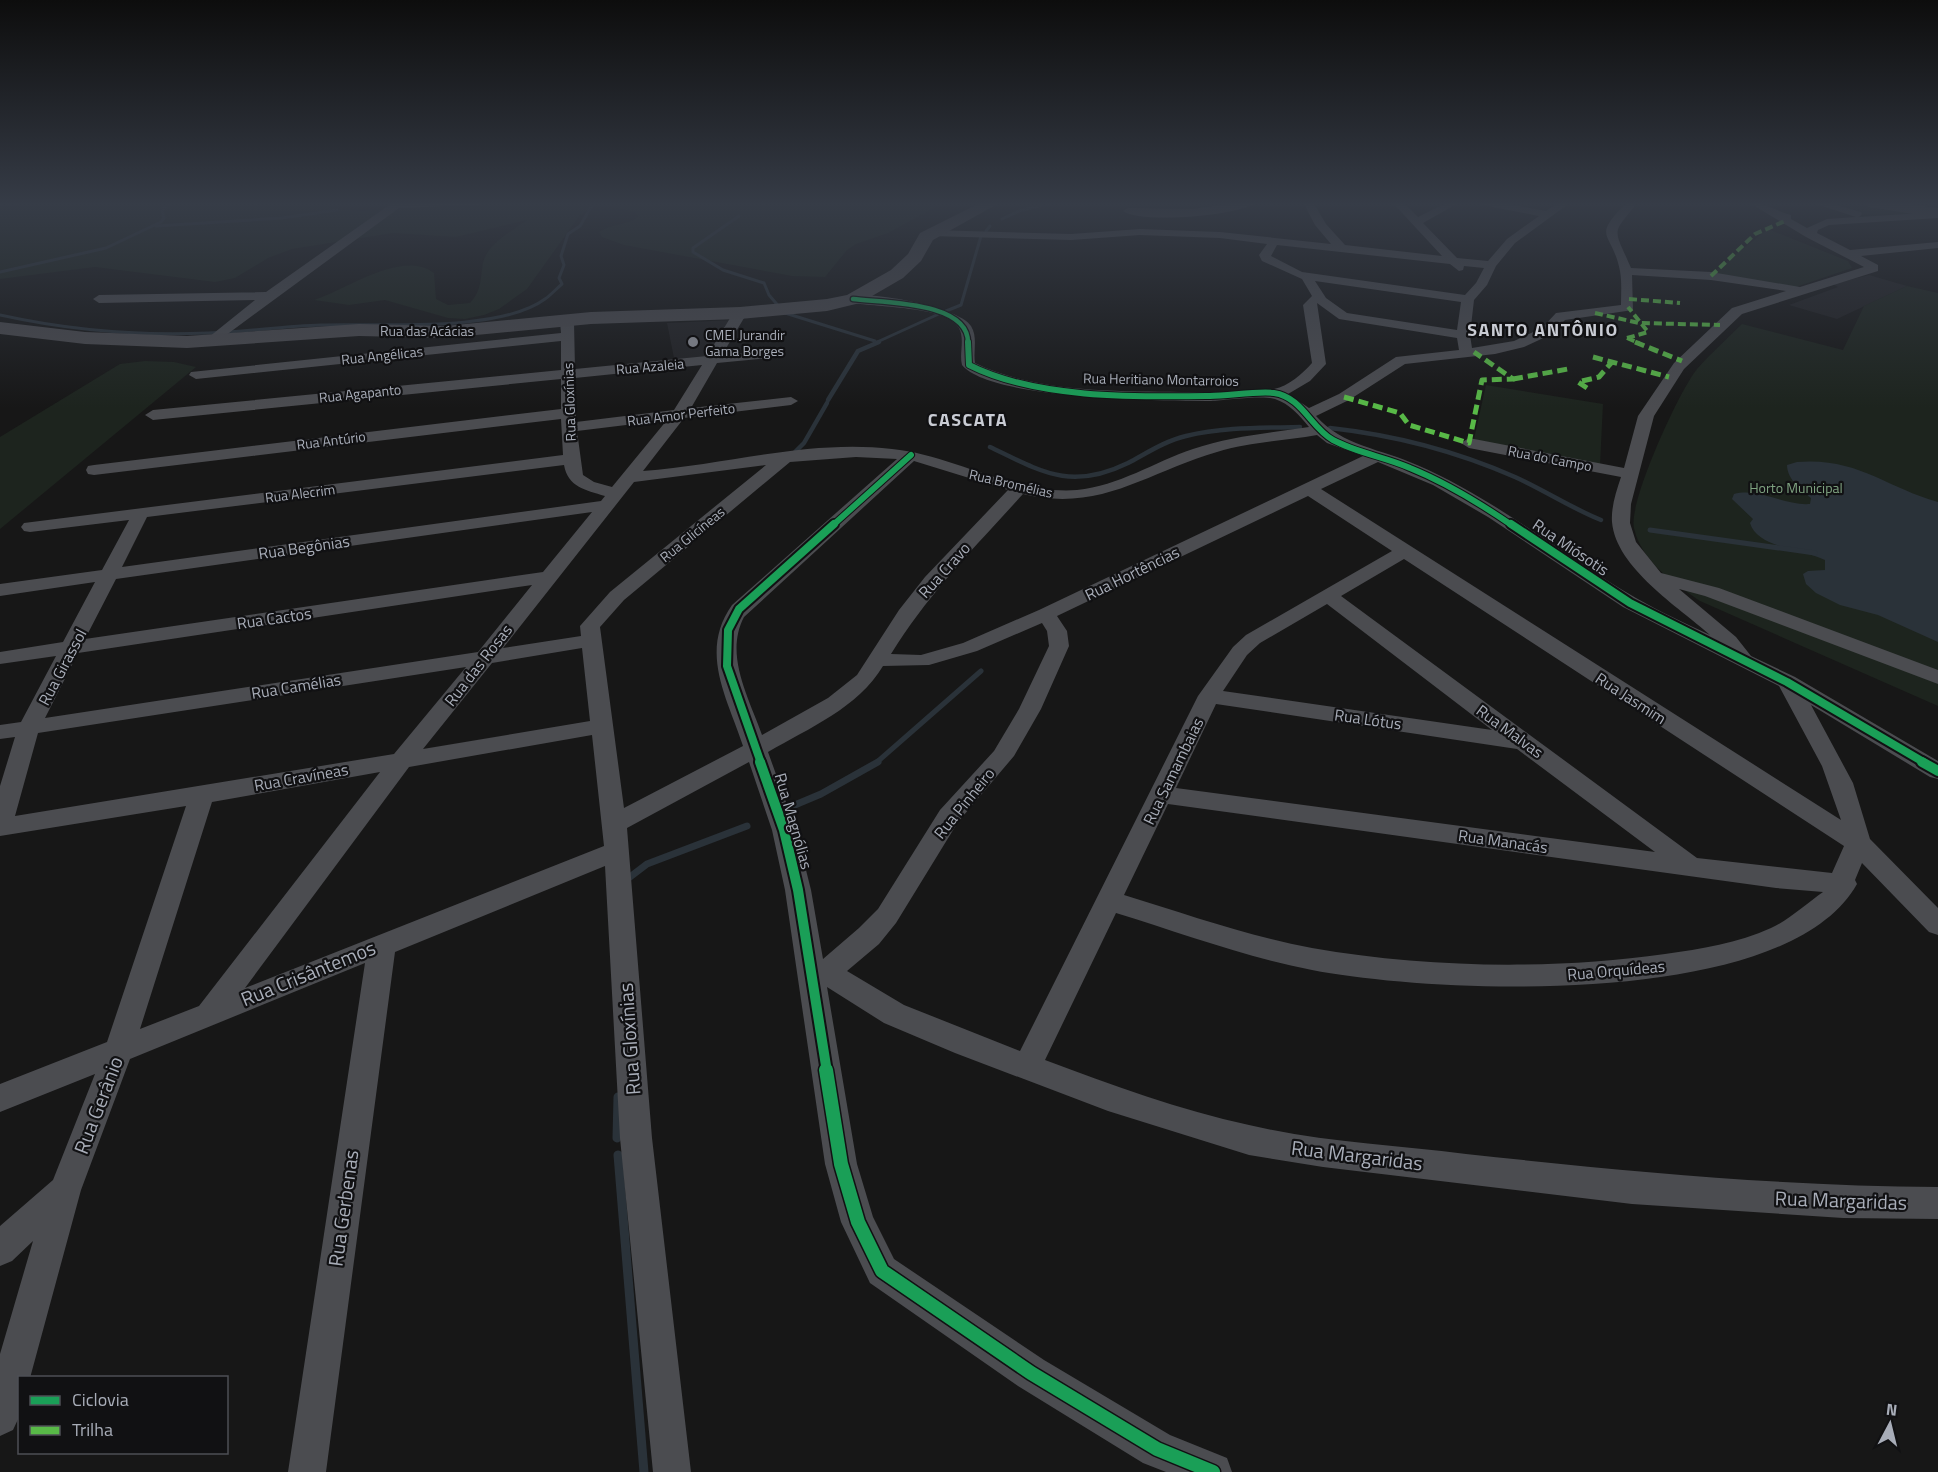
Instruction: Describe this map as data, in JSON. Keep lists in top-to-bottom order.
{
  "streets": {
    "street": [
      "Rua das Acácias",
      "Rua Angélicas",
      "Rua Azaleia",
      "Rua Heritiano Montarroios",
      "Rua Agapanto",
      "Rua Gloxínias",
      "Rua Amor Perfeito",
      "Rua Antúrio",
      "Rua do Campo",
      "Rua Bromélias",
      "Rua Alecrim",
      "Rua Glicíneas",
      "Rua Begônias",
      "Rua Miósotis",
      "Rua Cravo",
      "Rua Hortências",
      "Rua Cactos",
      "Rua das Rosas",
      "Rua Girassol",
      "Rua Camélias",
      "Rua Jasmim",
      "Rua Lótus",
      "Rua Malvas",
      "Rua Samambaias",
      "Rua Cravíneas",
      "Rua Pinheiro",
      "Rua Magnólias",
      "Rua Manacás",
      "Rua Orquídeas",
      "Rua Crisântemos",
      "Rua Gerânio",
      "Rua Margaridas",
      "Rua Gerbenas"
    ]
  },
  "crossings": [
    ["Rua das Acácias", "Rua Angélicas"],
    ["Rua das Acácias", "Rua Heritiano Montarroios"],
    ["Rua das Acácias", "Rua Gloxínias"],
    ["Rua das Acácias", "Rua das Rosas"],
    ["Rua Angélicas", "Rua Gloxínias"],
    ["Rua Azaleia", "Rua Agapanto"],
    ["Rua Azaleia", "Rua Gloxínias"],
    ["Rua Azaleia", "Rua das Rosas"],
    ["Rua Agapanto", "Rua Gloxínias"],
    ["Rua Gloxínias", "Rua Amor Perfeito"],
    ["Rua Gloxínias", "Rua Antúrio"],
    ["Rua Gloxínias", "Rua Alecrim"],
    ["Rua Gloxínias", "Rua Glicíneas"],
    ["Rua Gloxínias", "Rua Begônias"],
    ["Rua Gloxínias", "Rua das Rosas"],
    ["Rua Gloxínias", "Rua Camélias"],
    ["Rua Gloxínias", "Rua Cravíneas"],
    ["Rua Gloxínias", "Rua Crisântemos"],
    ["Rua Amor Perfeito", "Rua Antúrio"],
    ["Rua Amor Perfeito", "Rua das Rosas"],
    ["Rua Bromélias", "Rua Glicíneas"],
    ["Rua Bromélias", "Rua Cravo"],
    ["Rua Bromélias", "Rua das Rosas"],
    ["Rua Bromélias", "Rua Magnólias"],
    ["Rua Alecrim", "Rua Girassol"],
    ["Rua Begônias", "Rua das Rosas"],
    ["Rua Begônias", "Rua Girassol"],
    ["Rua Miósotis", "Rua Hortências"],
    ["Rua Cravo", "Rua Hortências"],
    ["Rua Cravo", "Rua Magnólias"],
    ["Rua Cravo", "Rua Crisântemos"],
    ["Rua Hortências", "Rua Jasmim"],
    ["Rua Hortências", "Rua Pinheiro"],
    ["Rua Cactos", "Rua das Rosas"],
    ["Rua Cactos", "Rua Girassol"],
    ["Rua das Rosas", "Rua Camélias"],
    ["Rua das Rosas", "Rua Cravíneas"],
    ["Rua das Rosas", "Rua Crisântemos"],
    ["Rua Girassol", "Rua Camélias"],
    ["Rua Girassol", "Rua Cravíneas"],
    ["Rua Jasmim", "Rua Samambaias"],
    ["Rua Jasmim", "Rua Orquídeas"],
    ["Rua Lótus", "Rua Malvas"],
    ["Rua Lótus", "Rua Samambaias"],
    ["Rua Malvas", "Rua Samambaias"],
    ["Rua Malvas", "Rua Manacás"],
    ["Rua Samambaias", "Rua Manacás"],
    ["Rua Samambaias", "Rua Orquídeas"],
    ["Rua Samambaias", "Rua Margaridas"],
    ["Rua Cravíneas", "Rua Gerânio"],
    ["Rua Pinheiro", "Rua Magnólias"],
    ["Rua Pinheiro", "Rua Margaridas"],
    ["Rua Magnólias", "Rua Crisântemos"],
    ["Rua Magnólias", "Rua Margaridas"],
    ["Rua Manacás", "Rua Orquídeas"],
    ["Rua Crisântemos", "Rua Gerânio"],
    ["Rua Crisântemos", "Rua Gerbenas"]
  ],
  "districts": ["SANTO ANTÔNIO", "CASCATA"],
  "parks": ["Horto Municipal"],
  "places": ["CMEI Jurandir Gama Borges"],
  "legend": ["Ciclovia", "Trilha"],
  "north": "top"
}
